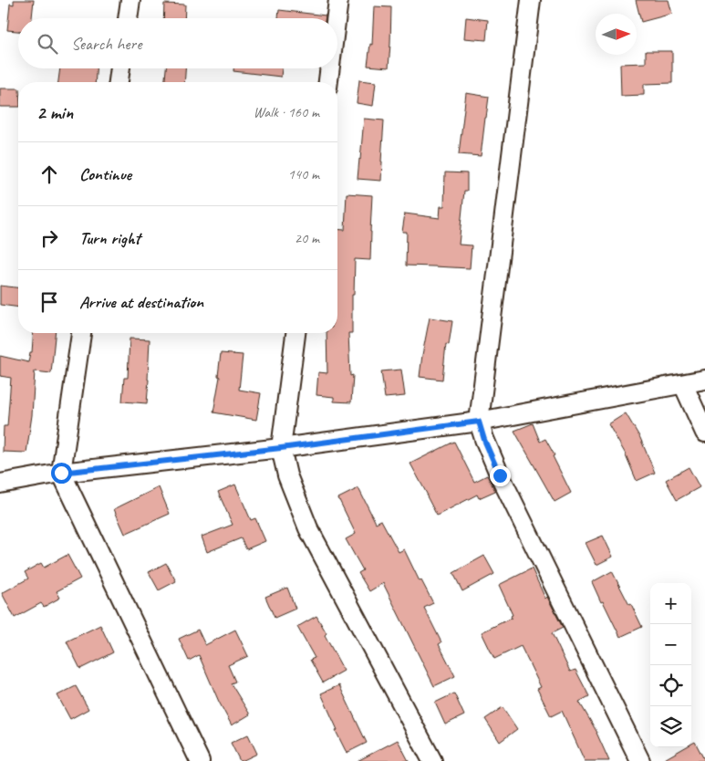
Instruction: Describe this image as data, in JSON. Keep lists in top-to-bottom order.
{
  "north": "right",
  "page": {
    "search": "Search here",
    "heading": ["2 min", "Walk · 160 m"],
    "list": [
      ["Continue", "140 m"],
      ["Turn right", "20 m"],
      "Arrive at destination"
    ],
    "map_buttons": ["+", "−"]
  }
}
